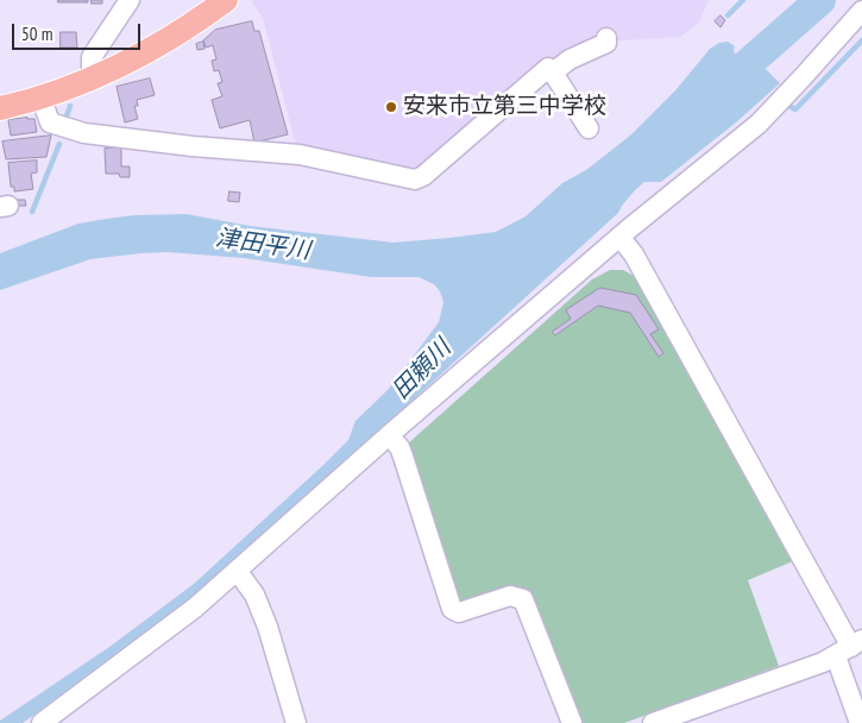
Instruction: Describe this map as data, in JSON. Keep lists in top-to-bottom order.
{
  "water": ["津田平川", "田頼川"],
  "places": ["安来市立第三中学校"],
  "scale_bar": "50 m"
}
